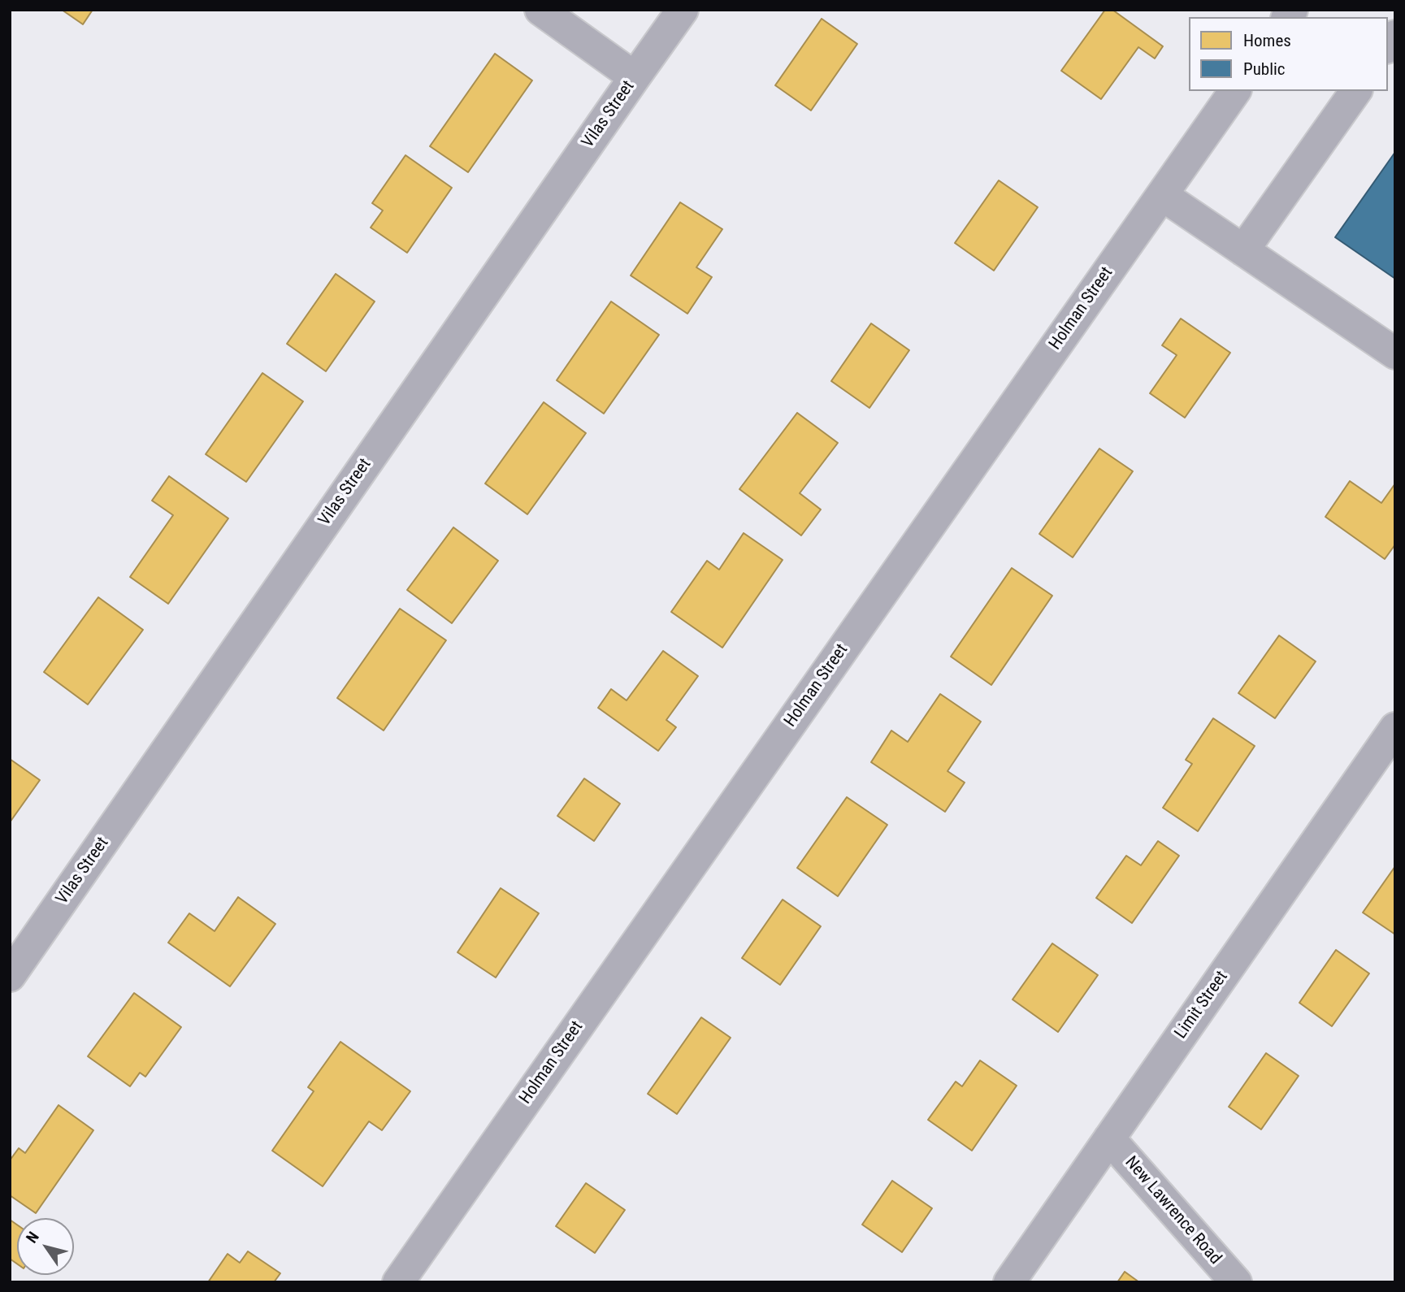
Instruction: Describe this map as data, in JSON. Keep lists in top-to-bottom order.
{
  "streets": {
    "street": [
      "Vilas Street",
      "Holman Street",
      "Limit Street",
      "New Lawrence Road"
    ]
  },
  "crossings": [
    ["Limit Street", "New Lawrence Road"]
  ],
  "legend": ["Homes", "Public"],
  "north": "top left"
}
